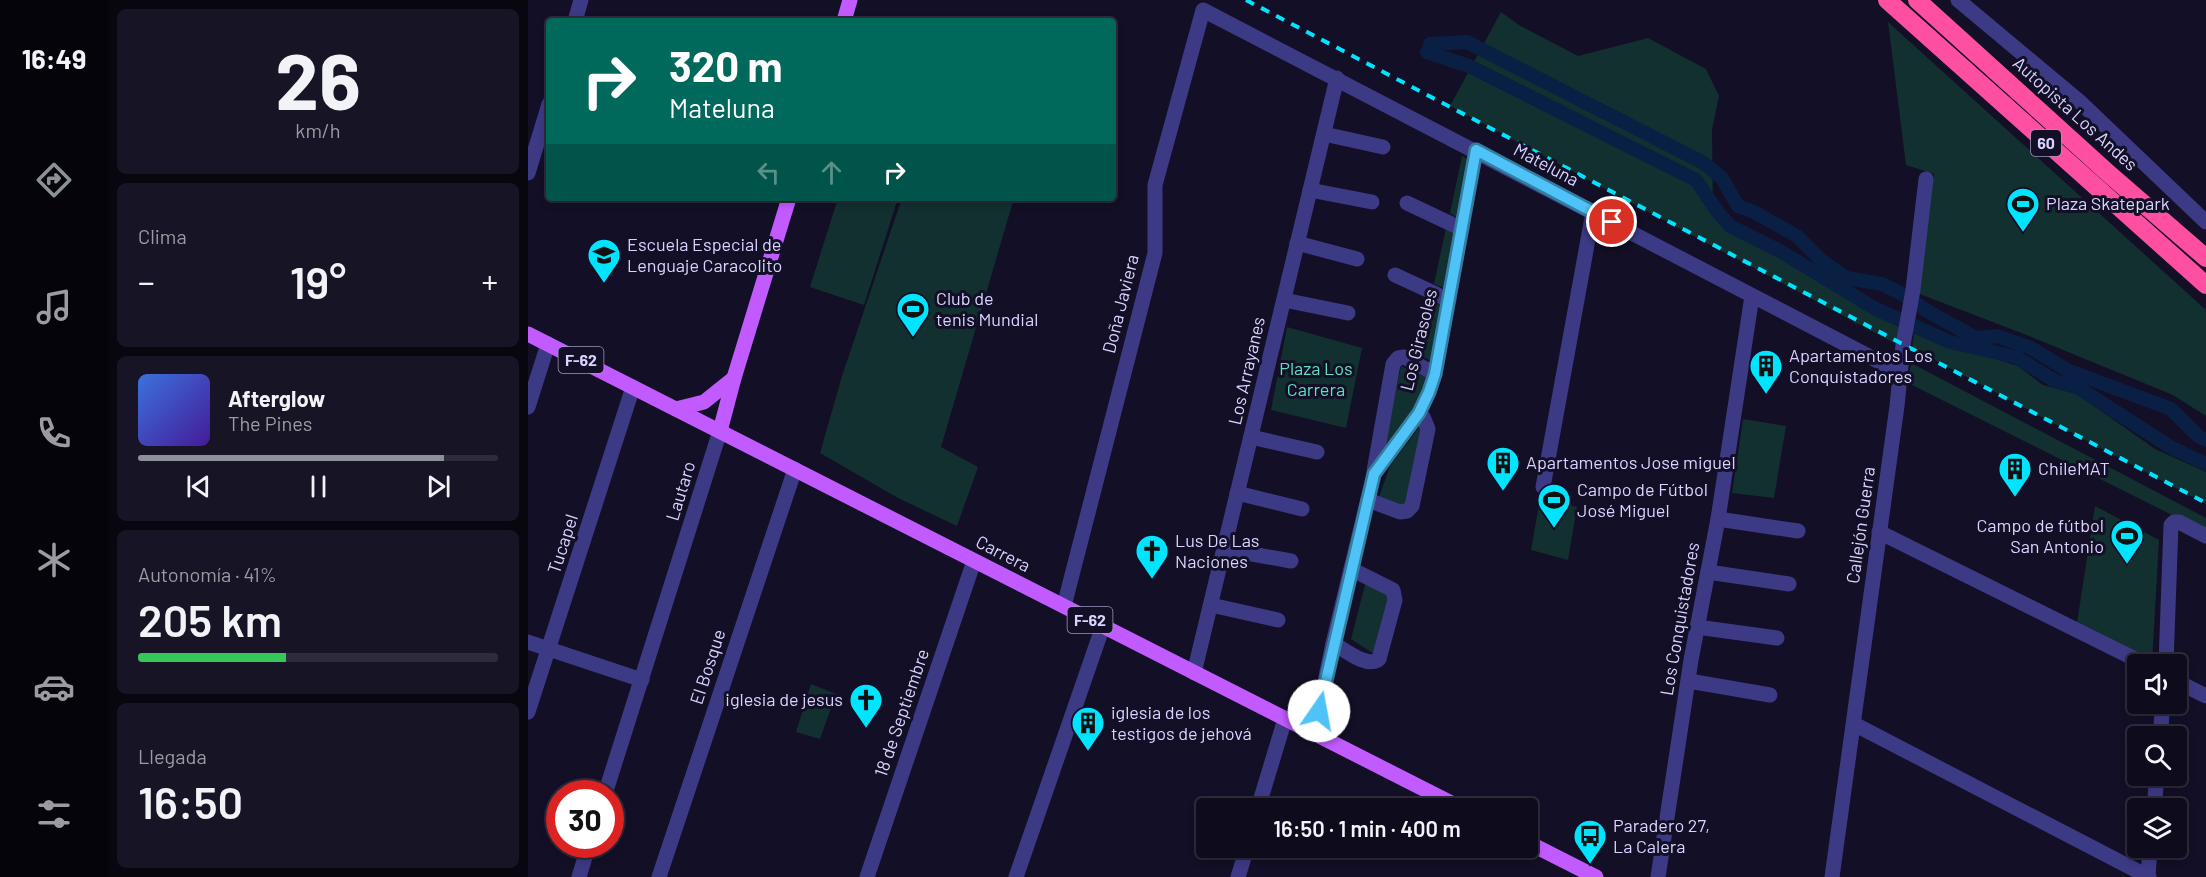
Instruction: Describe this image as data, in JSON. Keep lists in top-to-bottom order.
{
  "streets": {
    "highway": ["Autopista Los Andes", "60"],
    "main road": ["F-62", "Lautaro", "Carrera"],
    "street": [
      "Mateluna",
      "Doña Javiera",
      "Los Girasoles",
      "Los Arrayanes",
      "Callejón Guerra",
      "Tucapel",
      "Los Conquistadores",
      "El Bosque",
      "18 de Septiembre"
    ]
  },
  "crossings": [
    ["Mateluna", "Doña Javiera"],
    ["Mateluna", "Los Girasoles"],
    ["Mateluna", "Los Arrayanes"],
    ["Mateluna", "Callejón Guerra"],
    ["Mateluna", "Los Conquistadores"],
    ["Doña Javiera", "Carrera"],
    ["Los Girasoles", "Carrera"],
    ["Los Arrayanes", "Carrera"],
    ["Lautaro", "Carrera"],
    ["Tucapel", "Carrera"],
    ["Carrera", "El Bosque"],
    ["Carrera", "18 de Septiembre"]
  ],
  "parks": ["Plaza Los Carrera"],
  "places": {
    "sports": [
      "Plaza Skatepark",
      "Club de tenis Mundial",
      "Campo de Fútbol José Miguel",
      "Campo de fútbol San Antonio"
    ],
    "school or university": ["Escuela Especial de Lenguaje Caracolito"],
    "building": [
      "Apartamentos Los Conquistadores",
      "Apartamentos Jose miguel",
      "ChileMAT",
      "iglesia de los testigos de jehová"
    ],
    "church": ["Lus De Las Naciones", "iglesia de jesus"],
    "bus stop": ["Paradero 27, La Calera"]
  },
  "page": {
    "tabs": "16:49",
    "tile": [
      ["26", "km/h"],
      "Clima",
      ["Autonomía · 41%", "205 km"],
      ["Llegada", "16:50"]
    ],
    "turn": ["320 m", "Mateluna"],
    "heat": ["−", "19°", "+"],
    "song": ["Afterglow", "The Pines"],
    "limit": "30",
    "trip": "16:50 · 1 min · 400 m"
  }
}
